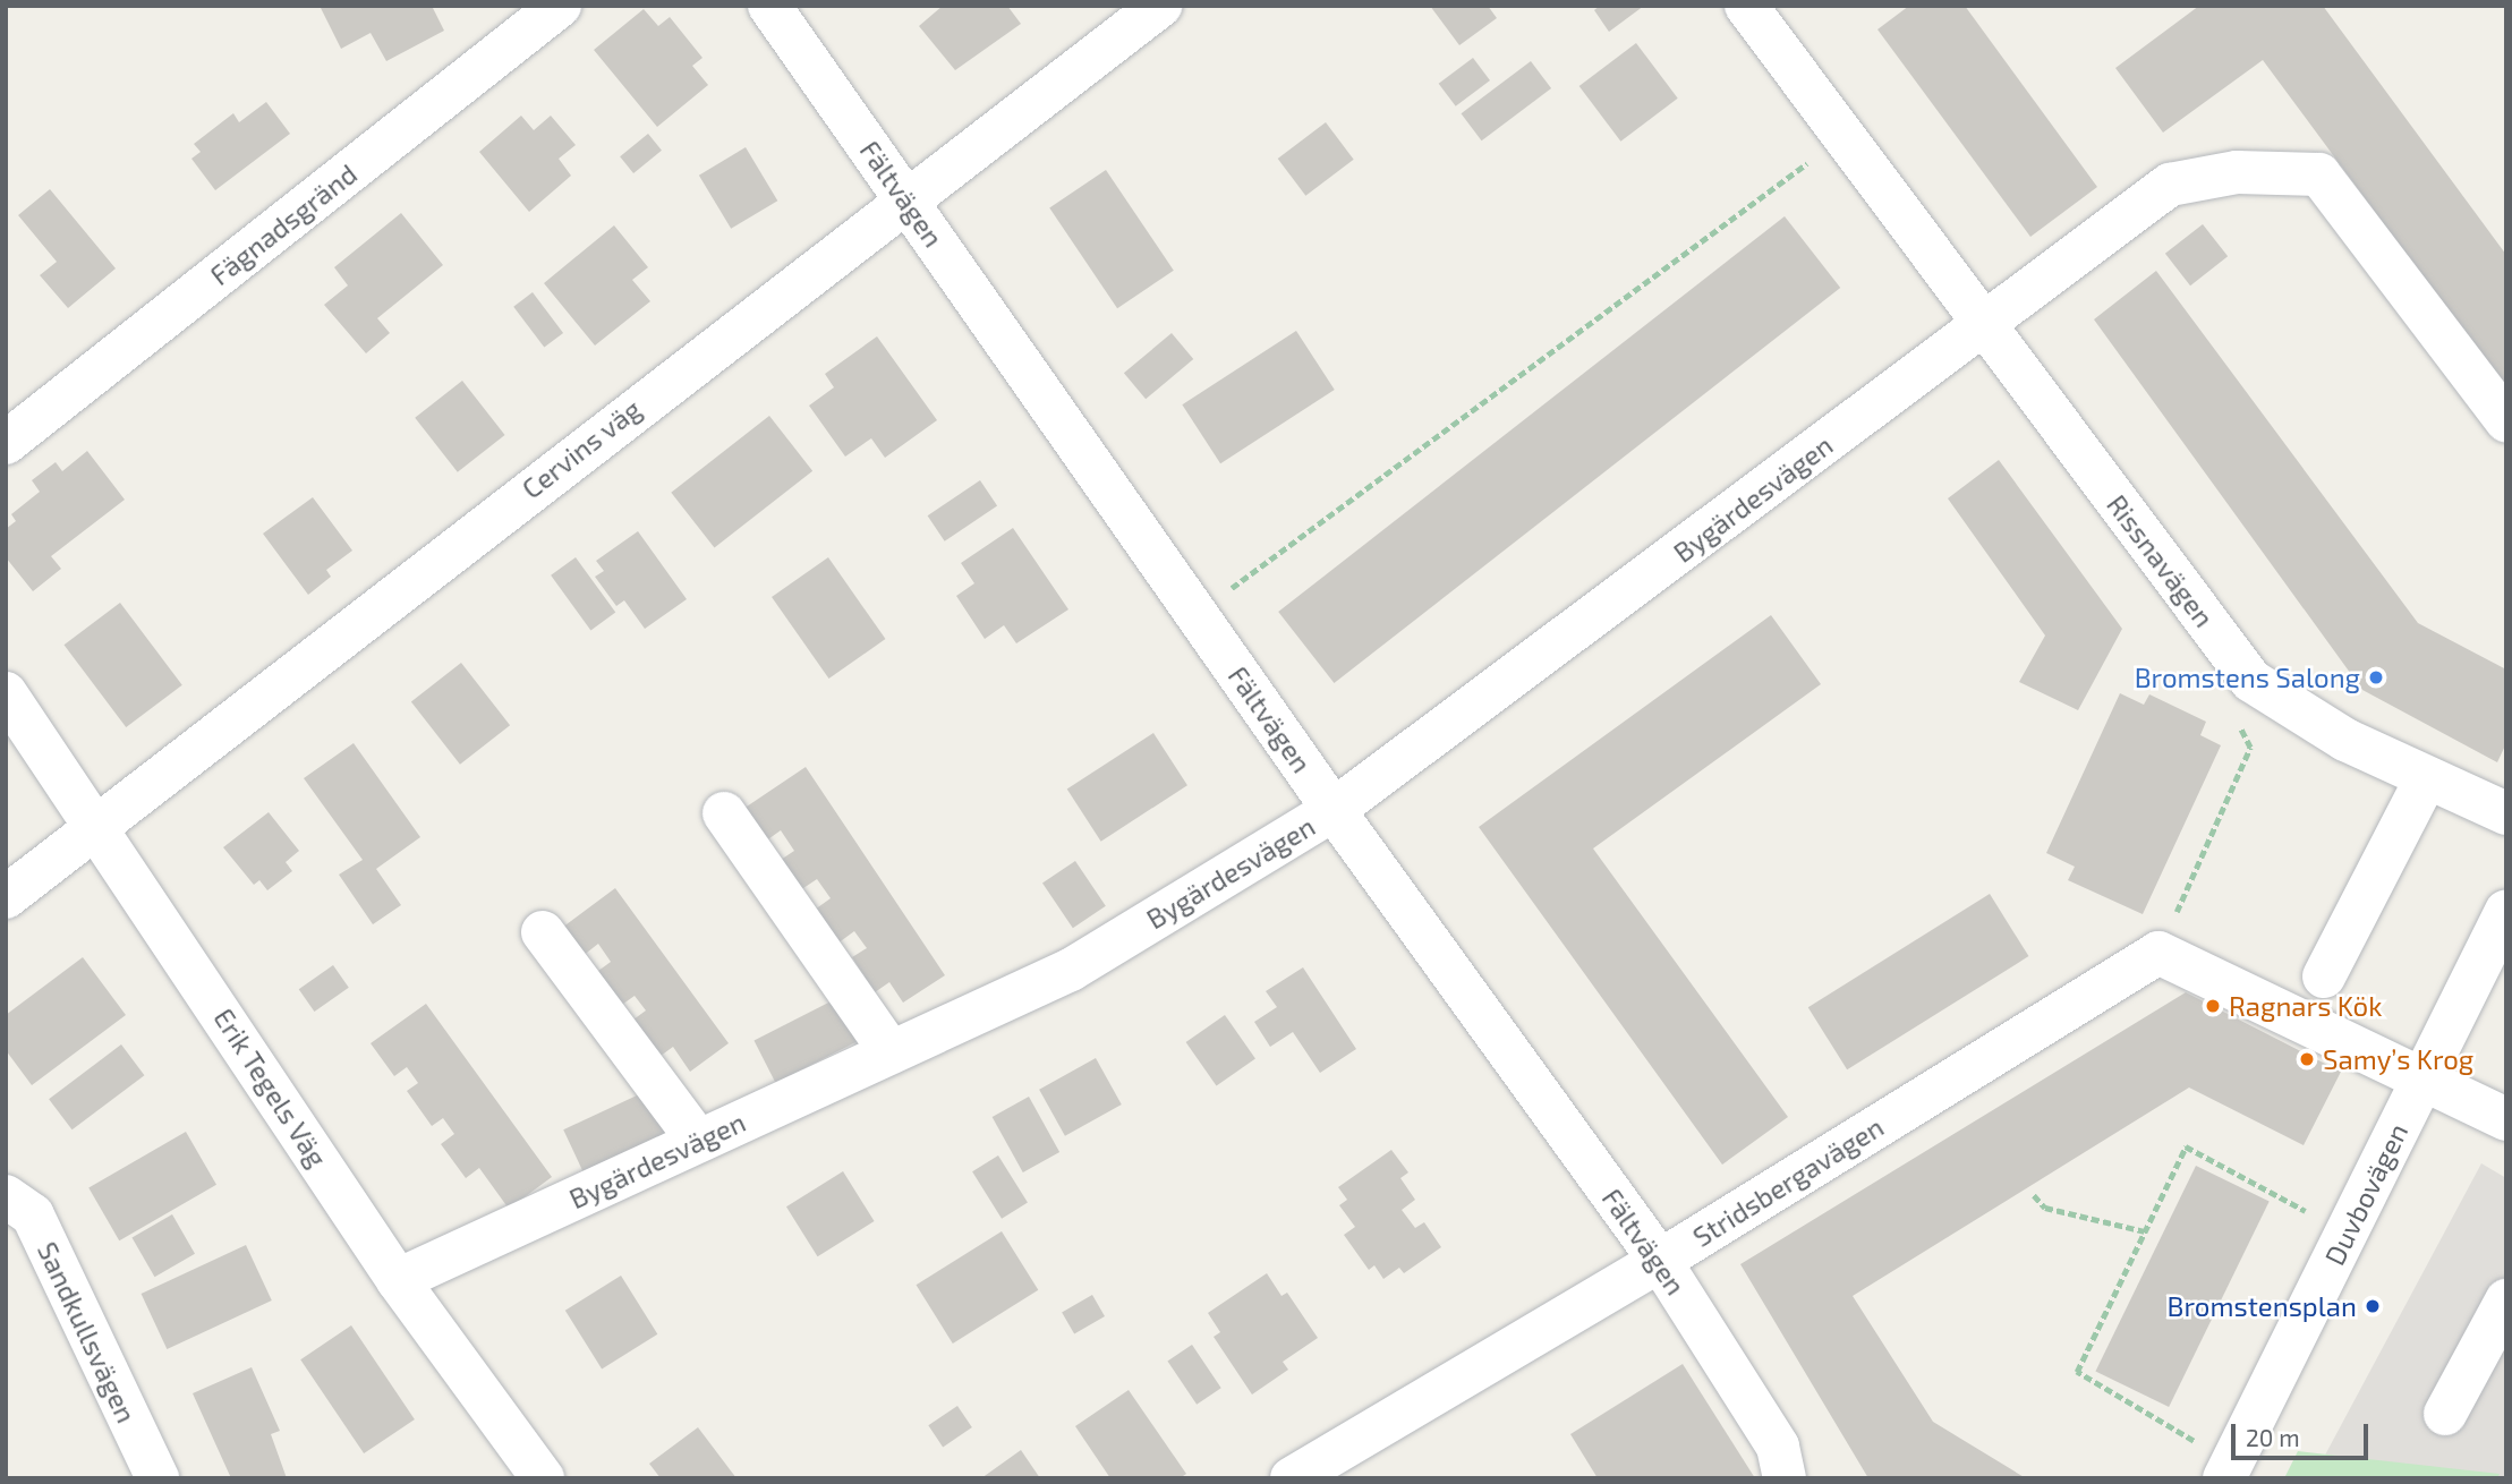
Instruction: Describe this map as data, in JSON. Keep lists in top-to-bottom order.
{
  "streets": {
    "street": [
      "Fältvägen",
      "Fägnadsgränd",
      "Cervins väg",
      "Bygärdesvägen",
      "Rissnavägen",
      "Erik Tegels Väg",
      "Stridsbergavägen",
      "Duvbovägen",
      "Sandkullsvägen"
    ]
  },
  "crossings": [
    ["Fältvägen", "Cervins väg"],
    ["Fältvägen", "Bygärdesvägen"],
    ["Fältvägen", "Stridsbergavägen"],
    ["Cervins väg", "Erik Tegels Väg"],
    ["Bygärdesvägen", "Rissnavägen"],
    ["Bygärdesvägen", "Erik Tegels Väg"]
  ],
  "places": [
    "Bromstens Salong",
    "Ragnars Kök",
    "Samy’s Krog",
    "Bromstensplan"
  ],
  "scale_bar": "20 m"
}
